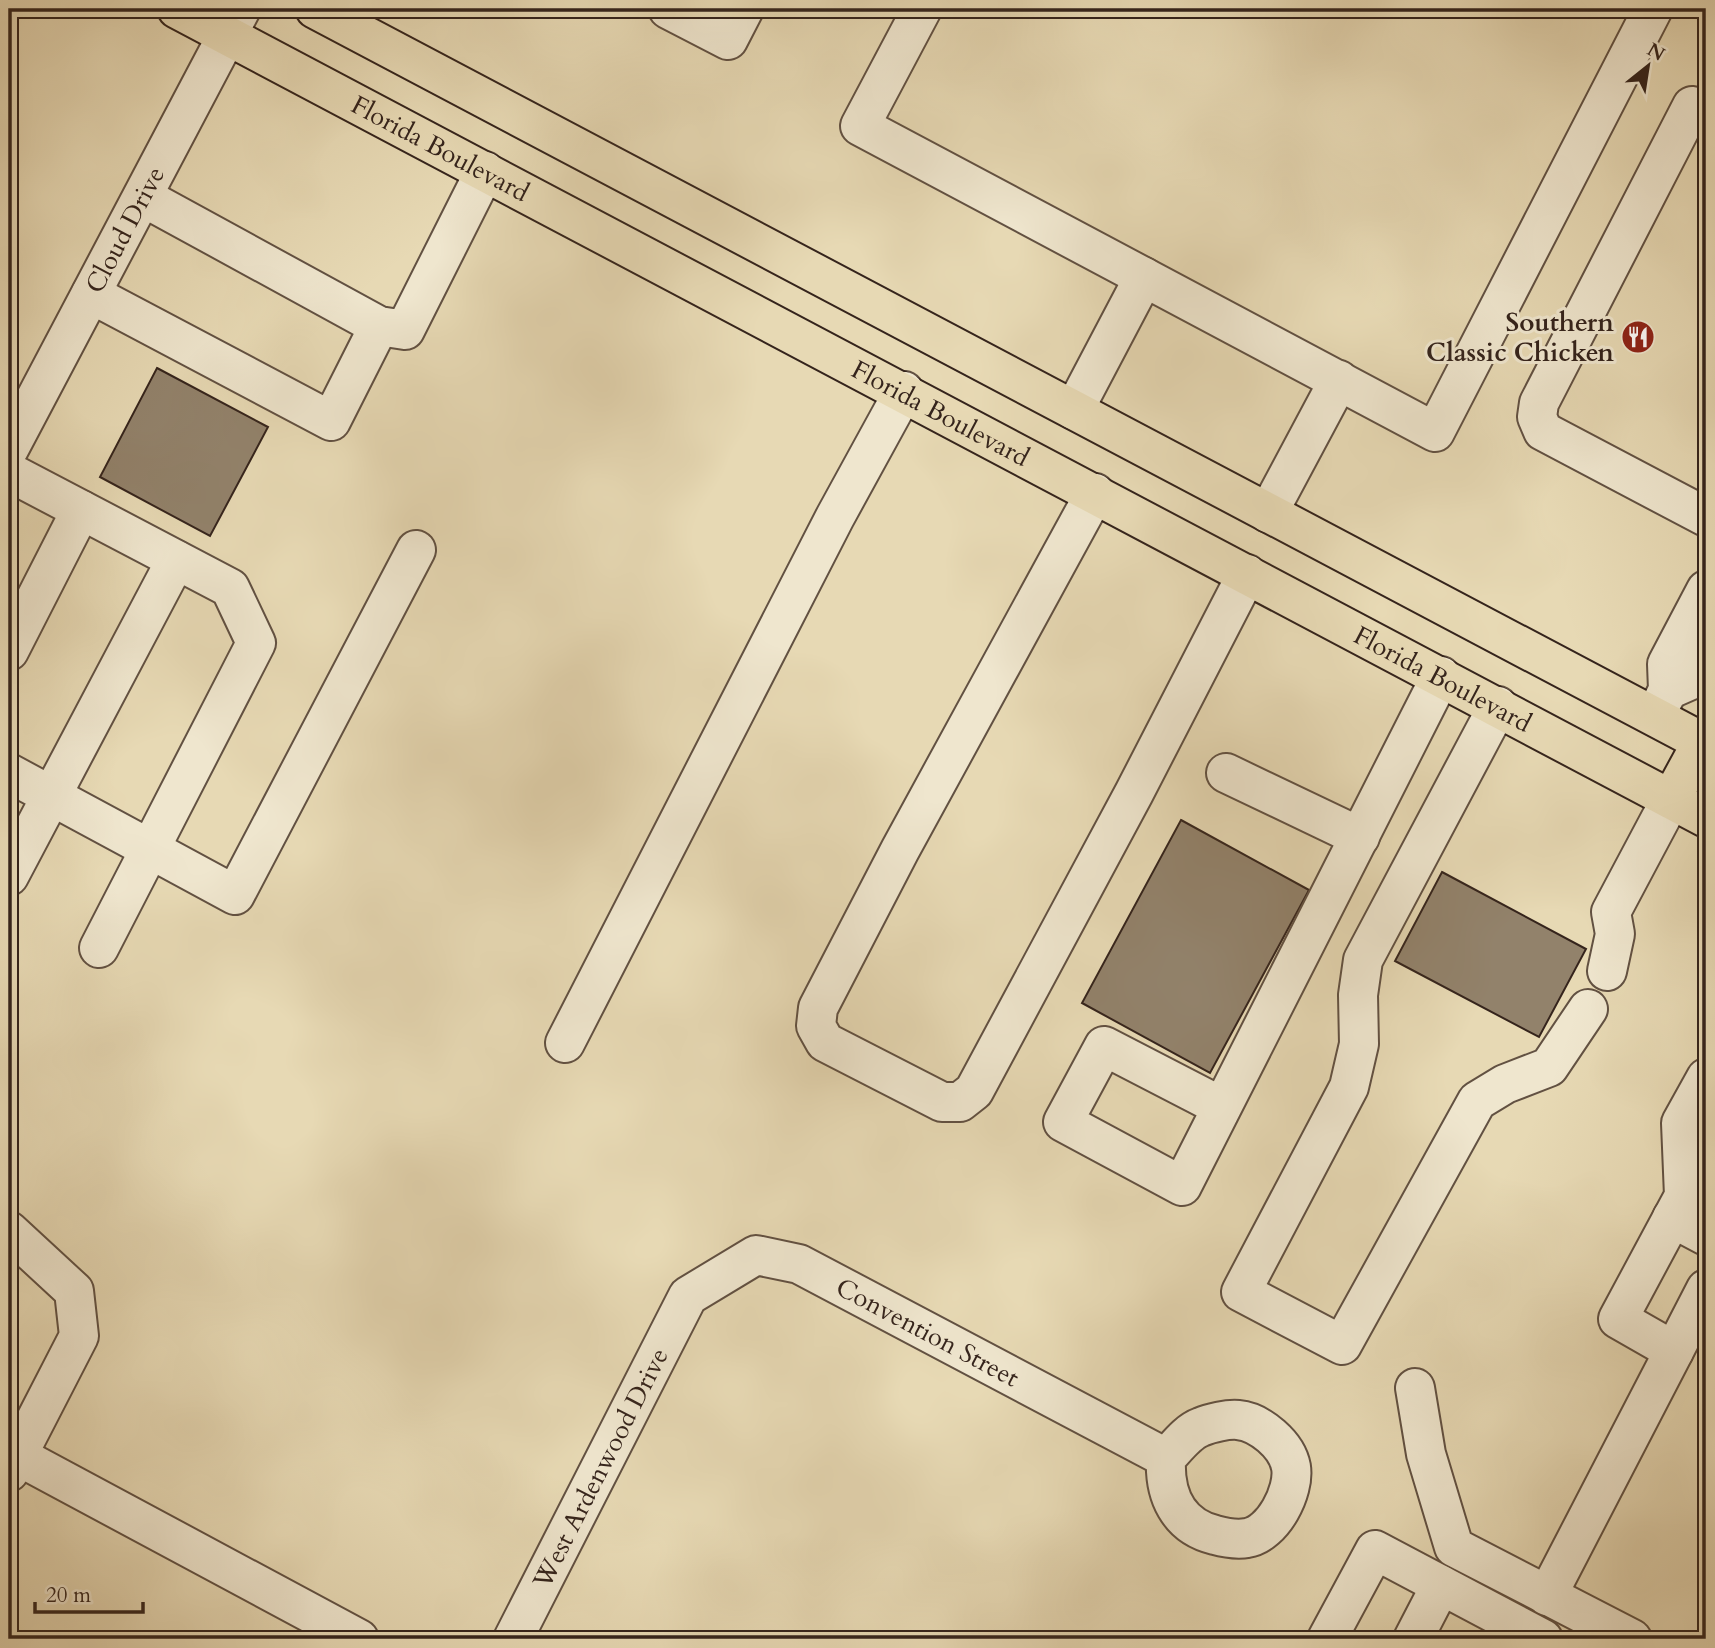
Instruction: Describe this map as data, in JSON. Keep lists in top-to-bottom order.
{
  "streets": {
    "main road": ["Florida Boulevard"],
    "street": ["Cloud Drive", "Convention Street", "West Ardenwood Drive"]
  },
  "crossings": [
    ["Florida Boulevard", "Cloud Drive"],
    ["Convention Street", "West Ardenwood Drive"]
  ],
  "places": {
    "restaurant": ["Southern Classic Chicken"]
  },
  "scale_bar": "20 m",
  "north": "top right"
}
